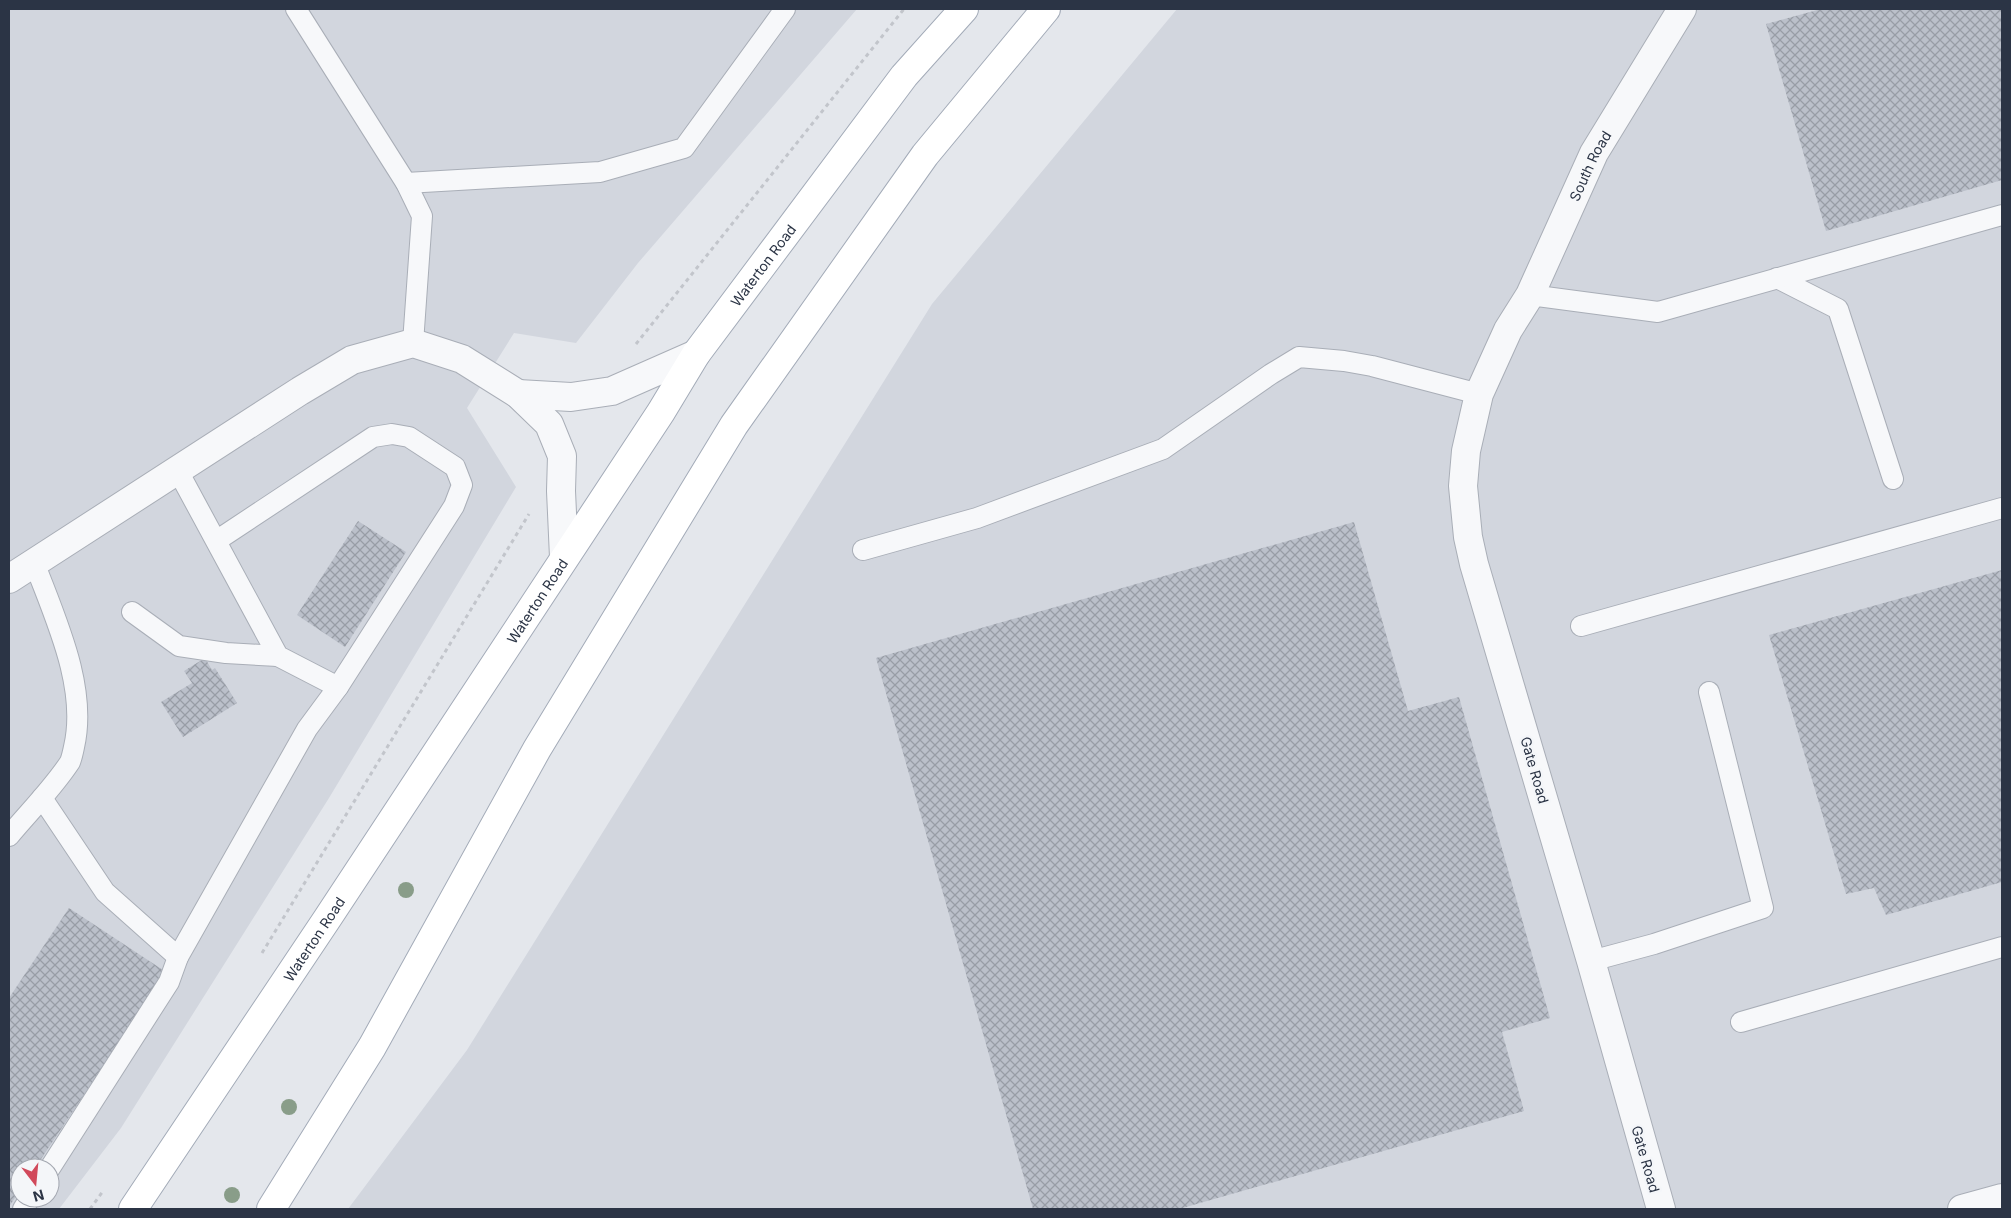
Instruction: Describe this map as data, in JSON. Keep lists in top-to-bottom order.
{
  "streets": {
    "main road": ["Waterton Road"],
    "street": ["South Road", "Gate Road"]
  },
  "crossings": [
    ["South Road", "Gate Road"]
  ],
  "north": "bottom"
}
